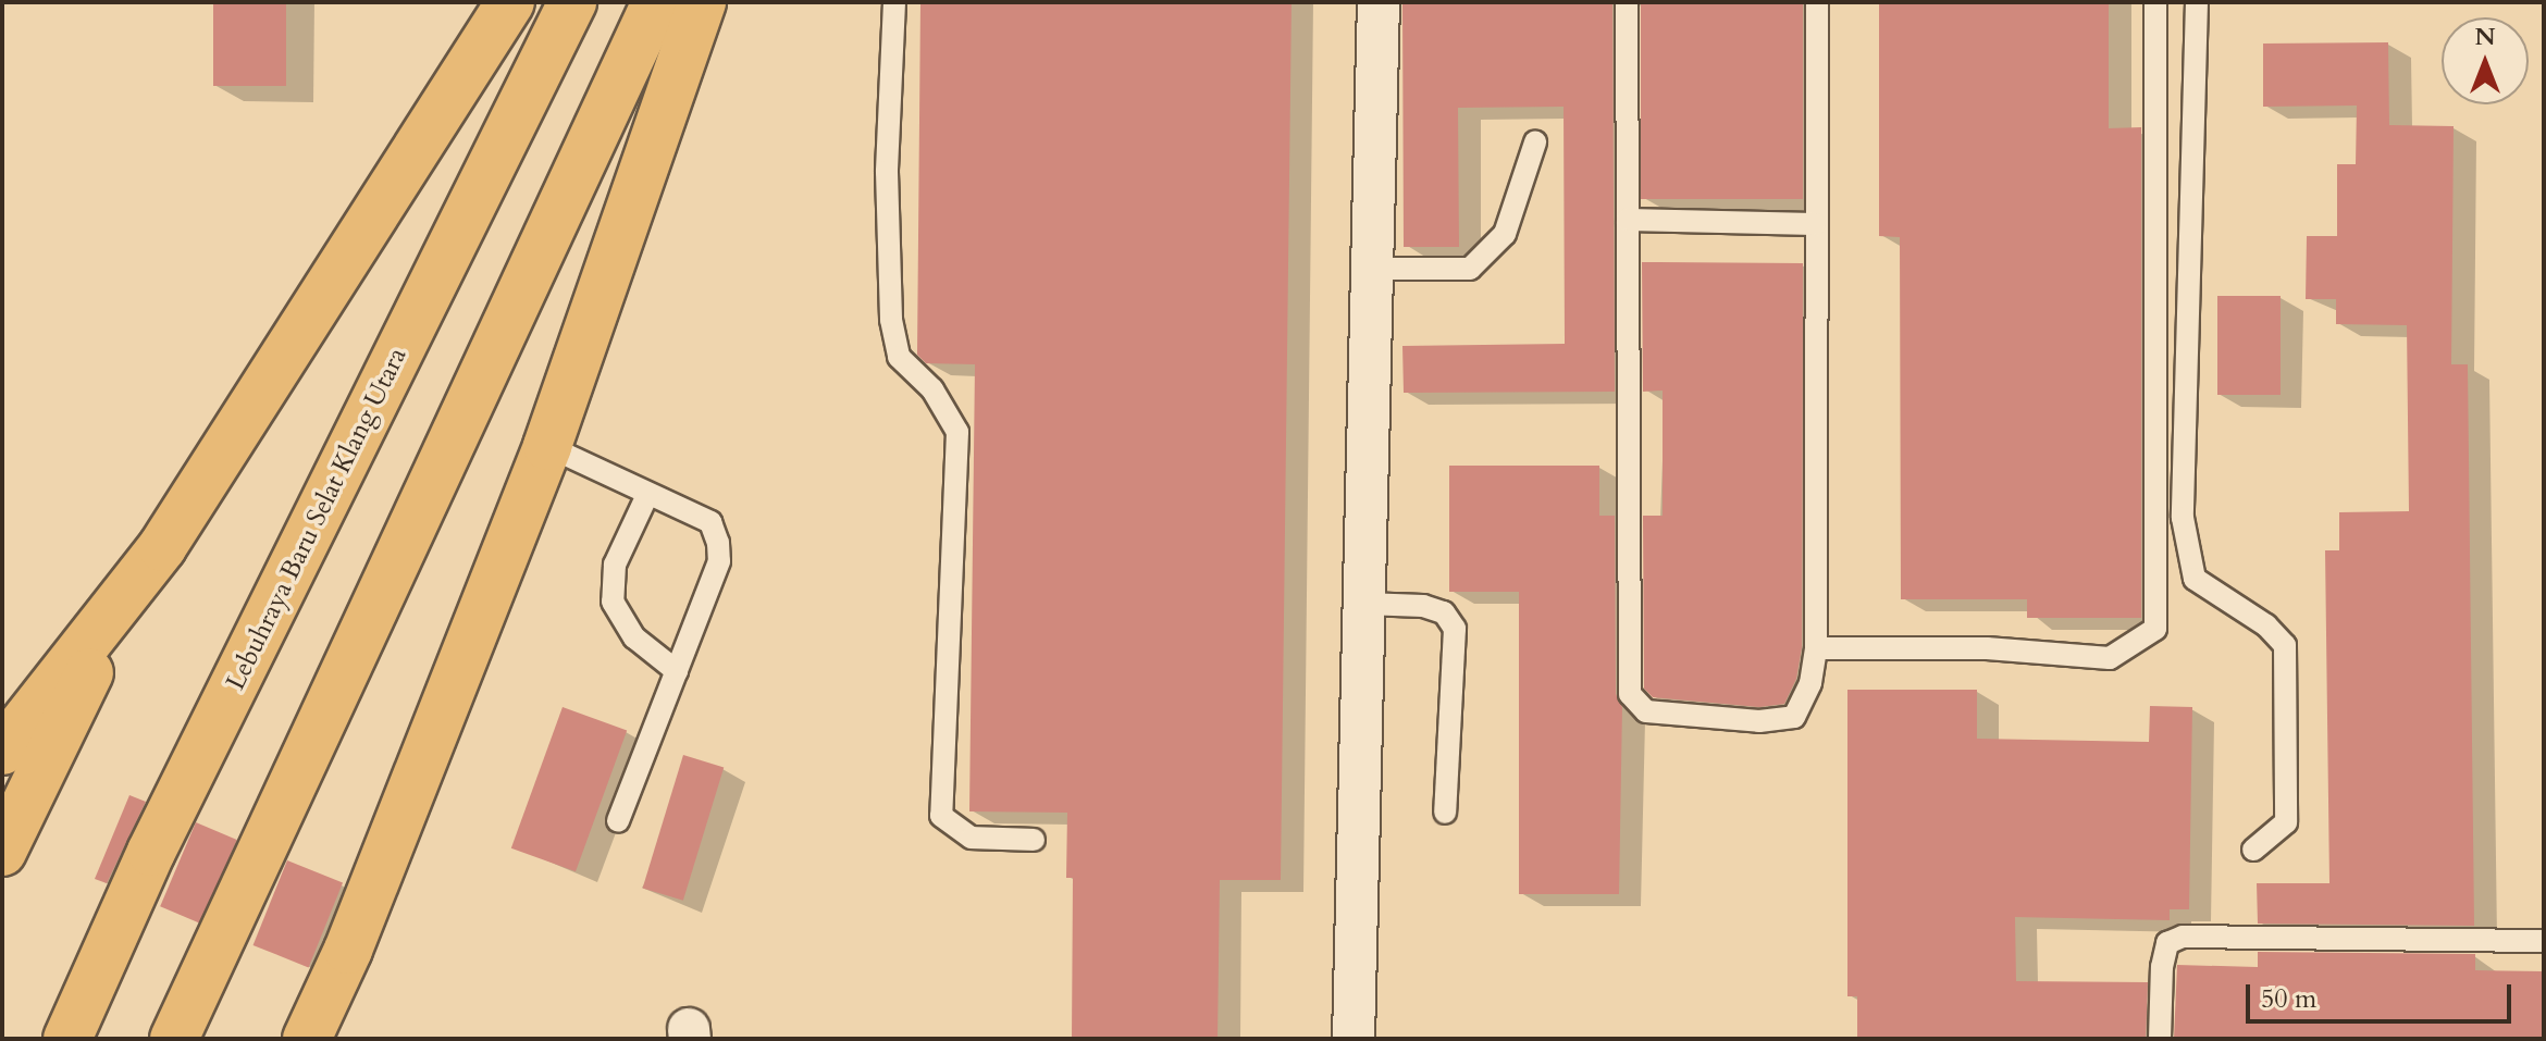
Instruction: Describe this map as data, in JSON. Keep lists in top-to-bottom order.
{
  "streets": {
    "highway": ["Lebuhraya Baru Selat Klang Utara"]
  },
  "scale_bar": "50 m",
  "north": "top"
}
